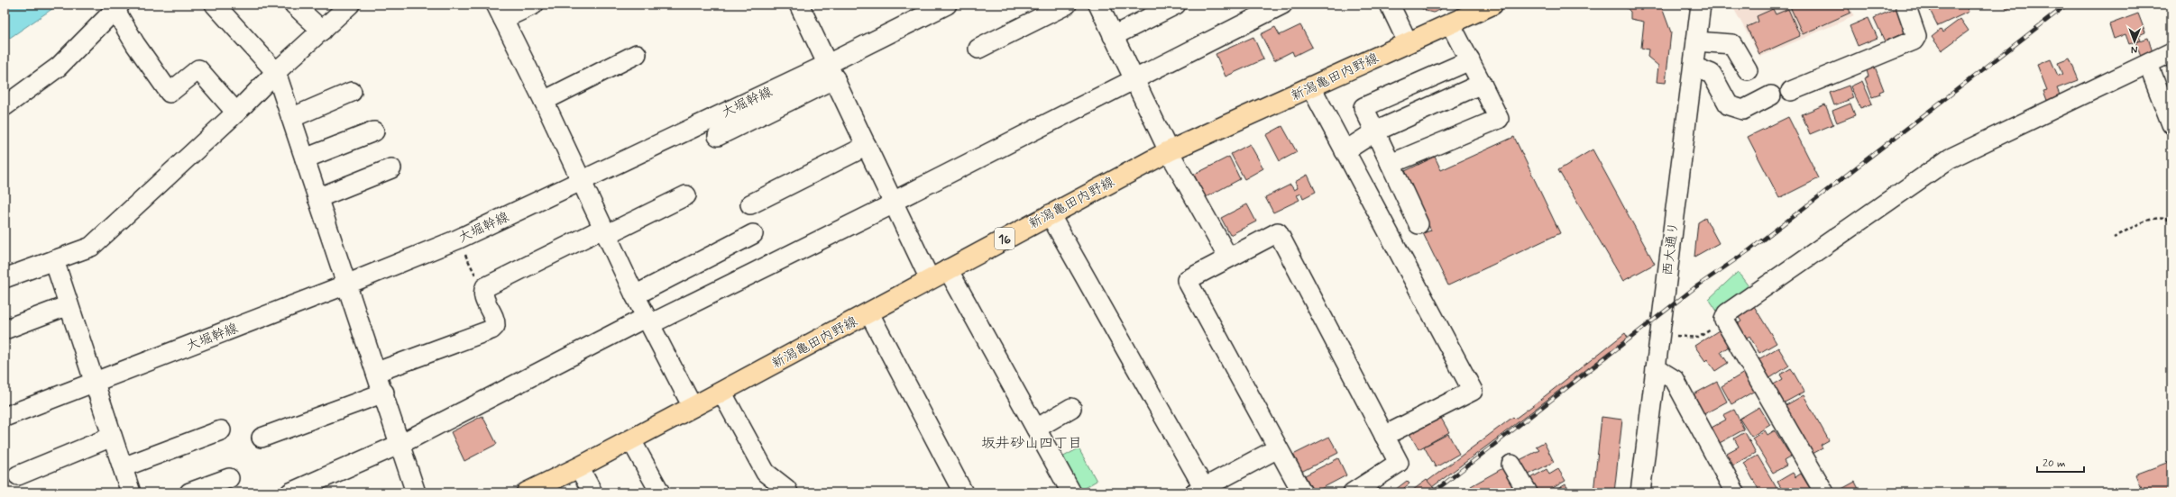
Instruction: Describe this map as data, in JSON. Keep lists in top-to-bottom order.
{
  "streets": {
    "main road": ["新潟亀田内野線", "16"],
    "street": ["大堀幹線", "西大通り"]
  },
  "districts": ["坂井砂山四丁目"],
  "scale_bar": "20 m",
  "north": "bottom"
}
